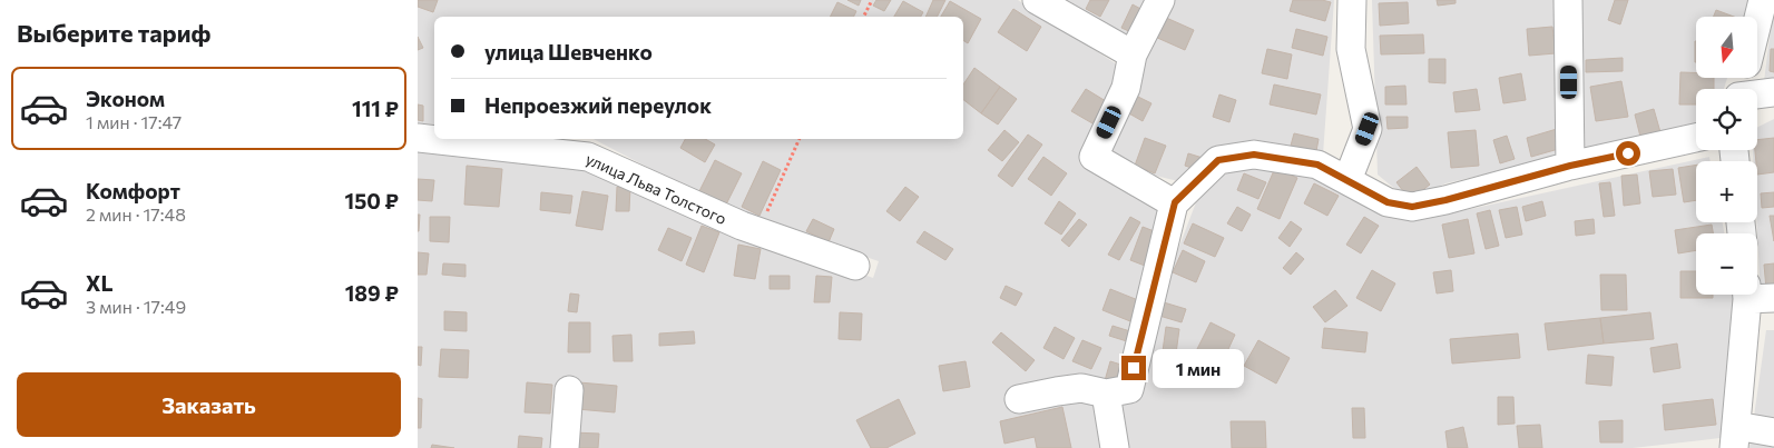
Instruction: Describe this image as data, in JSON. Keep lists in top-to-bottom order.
{
  "streets": {
    "street": ["улица Льва Толстого"]
  },
  "north": "bottom",
  "page": {
    "heading": "Выберите тариф",
    "map_buttons": ["+", "−"],
    "banner": ["улица Шевченко", "Непроезжий переулок"],
    "list": [
      {
        "name": "Эконом",
        "note": "1 мин · 17:47",
        "value": "111 ₽"
      },
      {
        "name": "Комфорт",
        "note": "2 мин · 17:48",
        "value": "150 ₽"
      },
      {
        "name": "XL",
        "note": "3 мин · 17:49",
        "value": "189 ₽"
      }
    ],
    "bubble": "1 мин",
    "buttons": "Заказать"
  }
}
